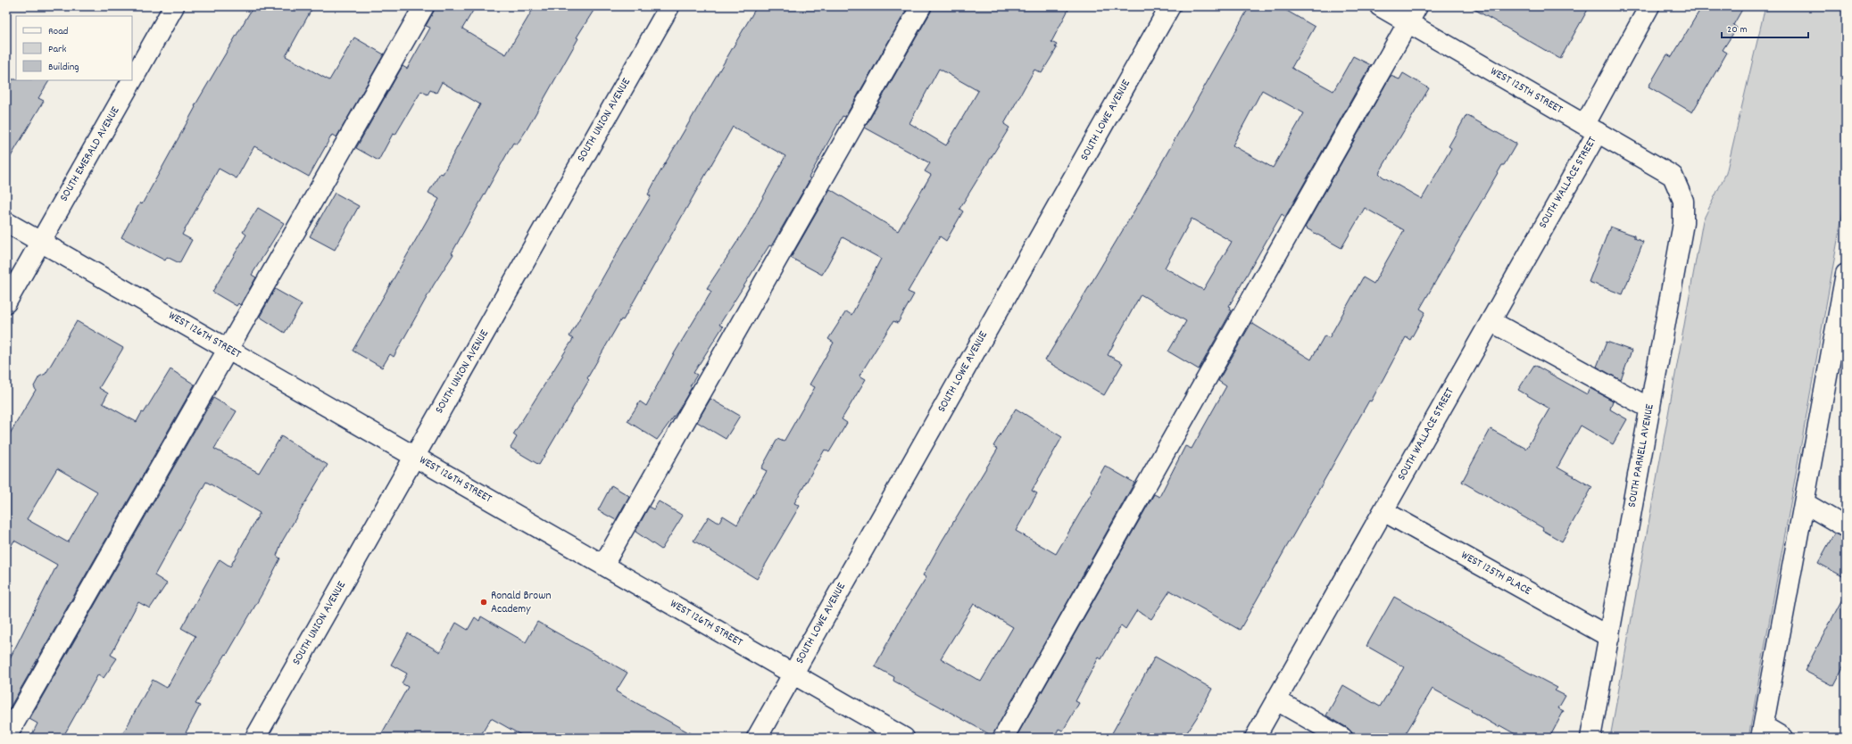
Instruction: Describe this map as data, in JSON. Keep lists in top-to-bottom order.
{
  "streets": {
    "street": [
      "WEST 125TH STREET",
      "SOUTH UNION AVENUE",
      "SOUTH LOWE AVENUE",
      "SOUTH EMERALD AVENUE",
      "SOUTH WALLACE STREET",
      "WEST 126TH STREET",
      "SOUTH PARNELL AVENUE",
      "WEST 125TH PLACE"
    ]
  },
  "crossings": [
    ["WEST 125TH STREET", "SOUTH WALLACE STREET"],
    ["WEST 125TH STREET", "SOUTH PARNELL AVENUE"],
    ["SOUTH UNION AVENUE", "WEST 126TH STREET"],
    ["SOUTH LOWE AVENUE", "WEST 126TH STREET"],
    ["SOUTH EMERALD AVENUE", "WEST 126TH STREET"],
    ["SOUTH WALLACE STREET", "WEST 125TH PLACE"],
    ["SOUTH PARNELL AVENUE", "WEST 125TH PLACE"]
  ],
  "places": ["Ronald Brown Academy"],
  "legend": ["Road", "Park", "Building"],
  "scale_bar": "20 m"
}
